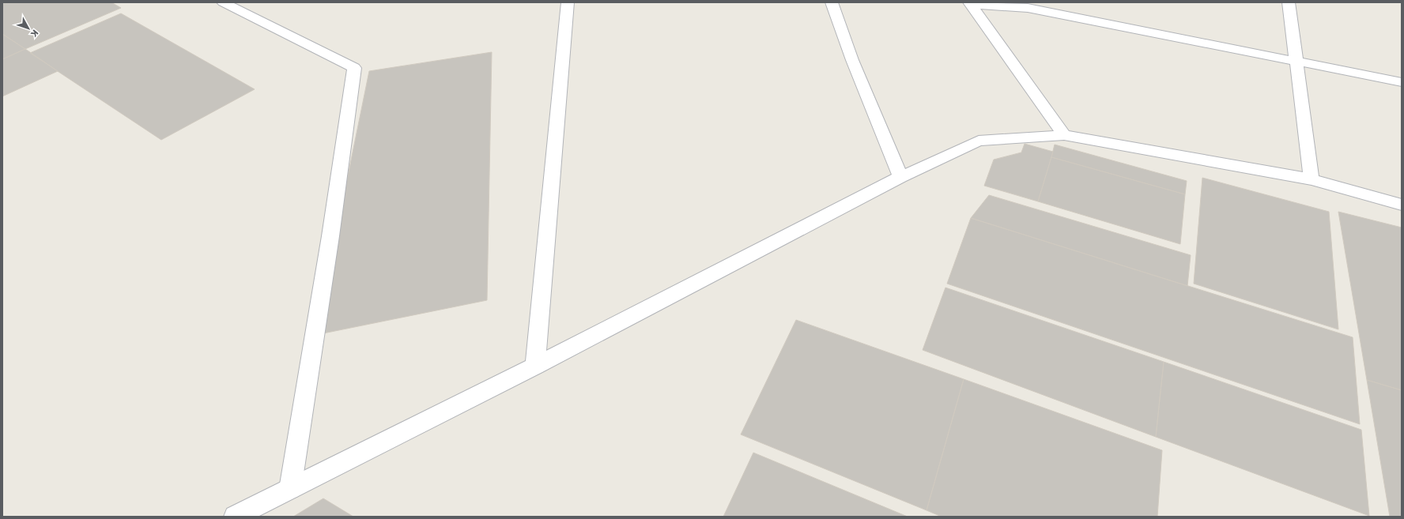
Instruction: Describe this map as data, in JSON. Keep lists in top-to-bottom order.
{
  "north": "bottom right"
}
